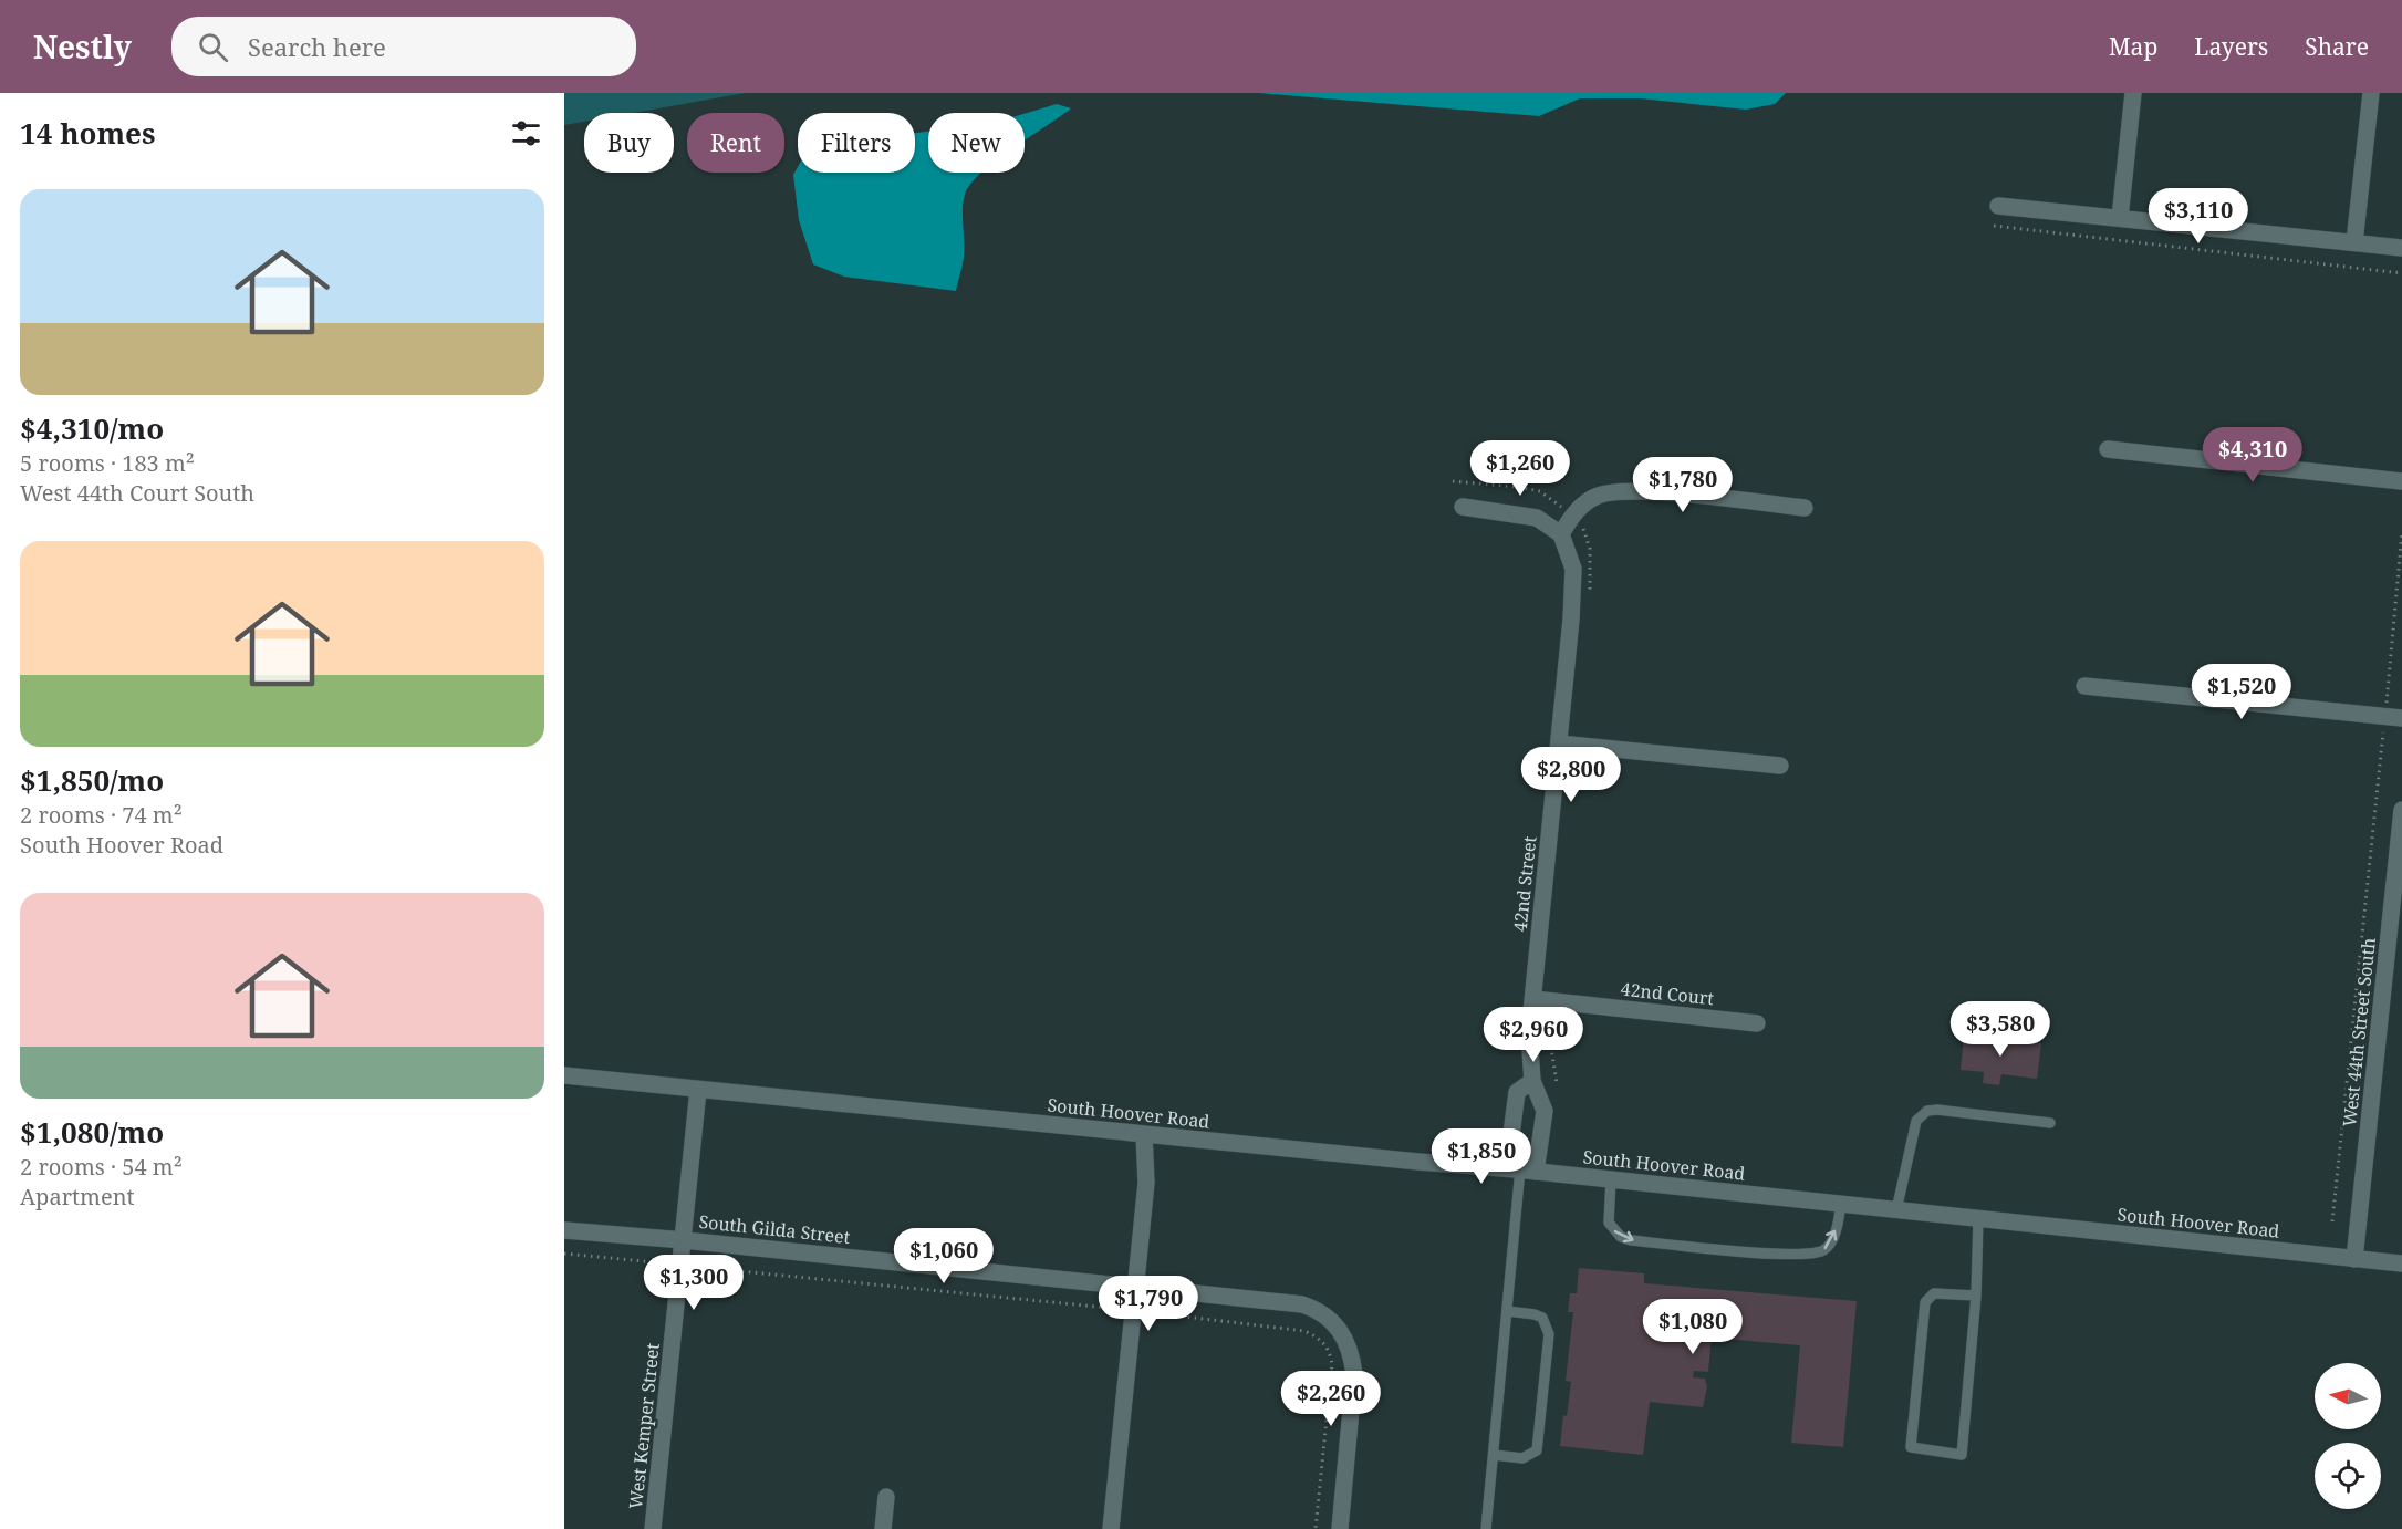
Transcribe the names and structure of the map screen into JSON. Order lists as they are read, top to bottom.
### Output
{
  "streets": {
    "street": [
      "42nd Street",
      "42nd Court",
      "West 44th Street South",
      "South Hoover Road",
      "South Gilda Street",
      "West Kemper Street"
    ]
  },
  "crossings": [
    ["42nd Street", "42nd Court"],
    ["42nd Street", "South Hoover Road"],
    ["West 44th Street South", "South Hoover Road"],
    ["South Hoover Road", "West Kemper Street"],
    ["South Gilda Street", "West Kemper Street"]
  ],
  "north": "left",
  "page": {
    "header": "Nestly",
    "search": "Search here",
    "nav": ["Map", "Layers", "Share"],
    "heading": "14 homes",
    "chip": [
      "Buy",
      "Rent",
      "Filters",
      "New"
    ],
    "list": [
      {
        "name": "$4,310/mo",
        "note": "5 rooms · 183 m² · West 44th Court South"
      },
      {
        "name": "$1,850/mo",
        "note": "2 rooms · 74 m² · South Hoover Road"
      },
      {
        "name": "$1,080/mo",
        "note": "2 rooms · 54 m² · Apartment"
      }
    ],
    "price": [
      "$3,110",
      "$4,310",
      "$1,260",
      "$1,780",
      "$1,520",
      "$2,800",
      "$3,580",
      "$2,960",
      "$1,850",
      "$1,060",
      "$1,300",
      "$1,790",
      "$1,080",
      "$2,260"
    ]
  }
}
